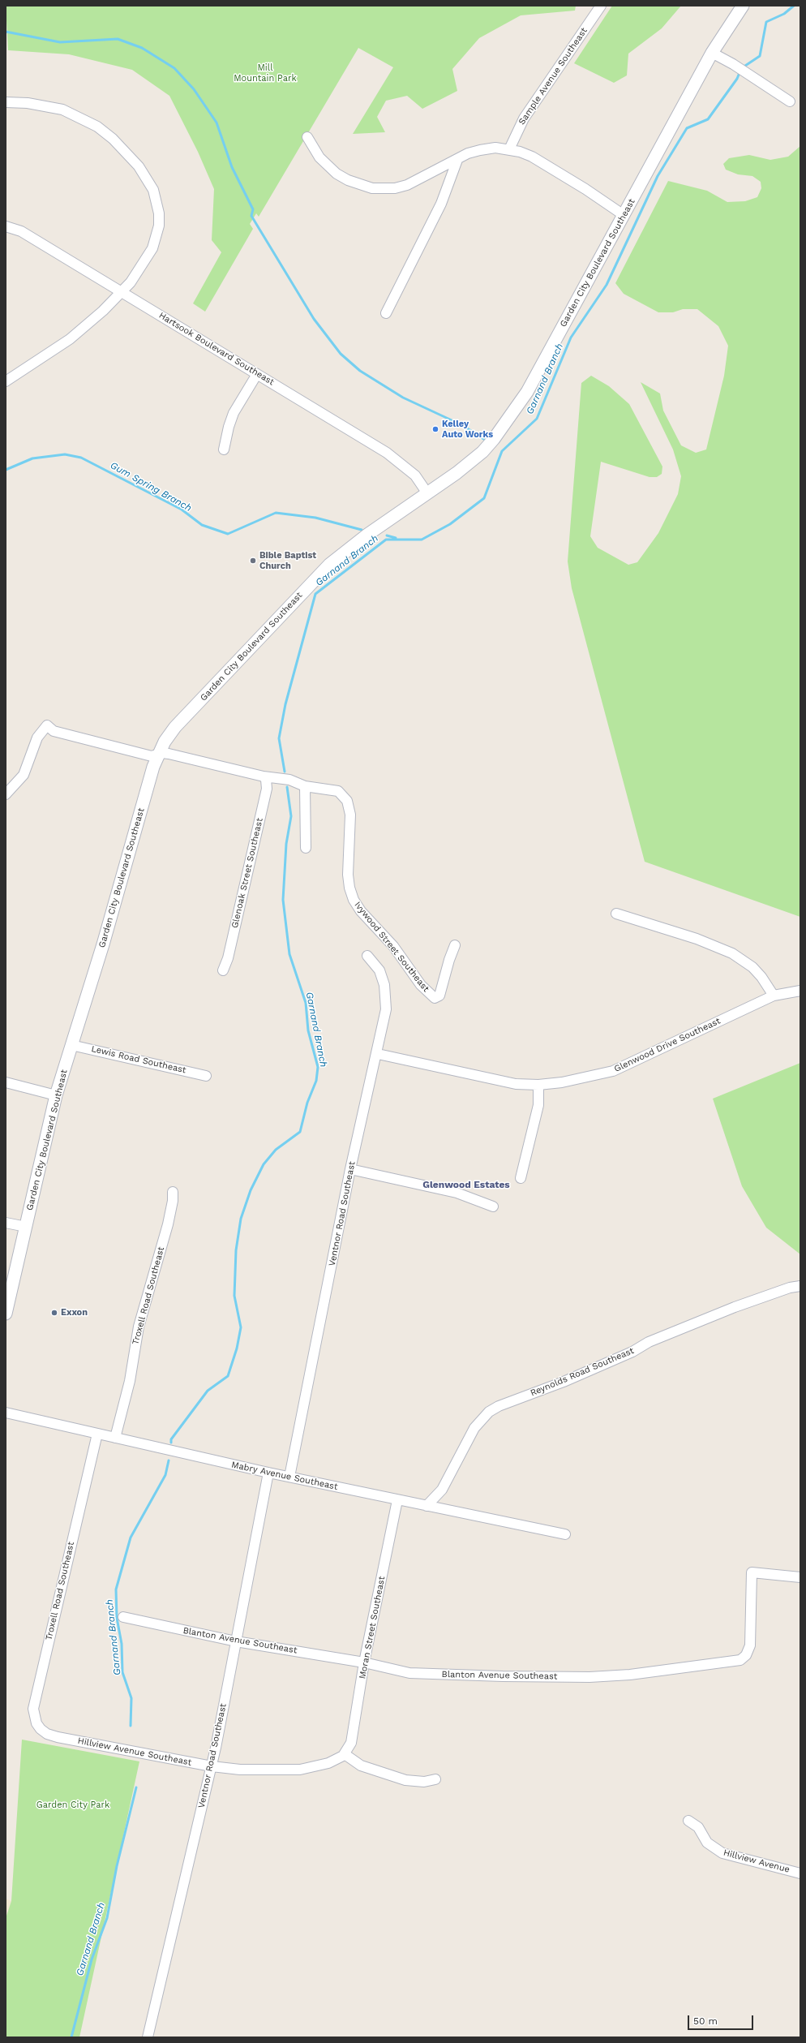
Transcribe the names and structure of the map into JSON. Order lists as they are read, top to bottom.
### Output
{
  "streets": {
    "street": [
      "Sample Avenue Southeast",
      "Garden City Boulevard Southeast",
      "Hartsook Boulevard Southeast",
      "Glenoak Street Southeast",
      "Ivywood Street Southeast",
      "Glenwood Drive Southeast",
      "Lewis Road Southeast",
      "Ventnor Road Southeast",
      "Troxell Road Southeast",
      "Reynolds Road Southeast",
      "Mabry Avenue Southeast",
      "Moran Street Southeast",
      "Blanton Avenue Southeast",
      "Hillview Avenue Southeast",
      "Hillview Avenue"
    ]
  },
  "crossings": [
    ["Garden City Boulevard Southeast", "Hartsook Boulevard Southeast"],
    ["Garden City Boulevard Southeast", "Ivywood Street Southeast"],
    ["Garden City Boulevard Southeast", "Lewis Road Southeast"],
    ["Glenoak Street Southeast", "Ivywood Street Southeast"],
    ["Glenwood Drive Southeast", "Ventnor Road Southeast"],
    ["Ventnor Road Southeast", "Mabry Avenue Southeast"],
    ["Ventnor Road Southeast", "Blanton Avenue Southeast"],
    ["Ventnor Road Southeast", "Hillview Avenue Southeast"],
    ["Troxell Road Southeast", "Mabry Avenue Southeast"],
    ["Troxell Road Southeast", "Hillview Avenue Southeast"],
    ["Reynolds Road Southeast", "Mabry Avenue Southeast"],
    ["Mabry Avenue Southeast", "Moran Street Southeast"],
    ["Moran Street Southeast", "Blanton Avenue Southeast"],
    ["Moran Street Southeast", "Hillview Avenue Southeast"]
  ],
  "districts": ["Glenwood Estates"],
  "water": ["Garnand Branch", "Gum Spring Branch"],
  "parks": ["Mill Mountain Park", "Garden City Park"],
  "places": ["Kelley Auto Works", "Bible Baptist Church", "Exxon"],
  "scale_bar": "50 m"
}
